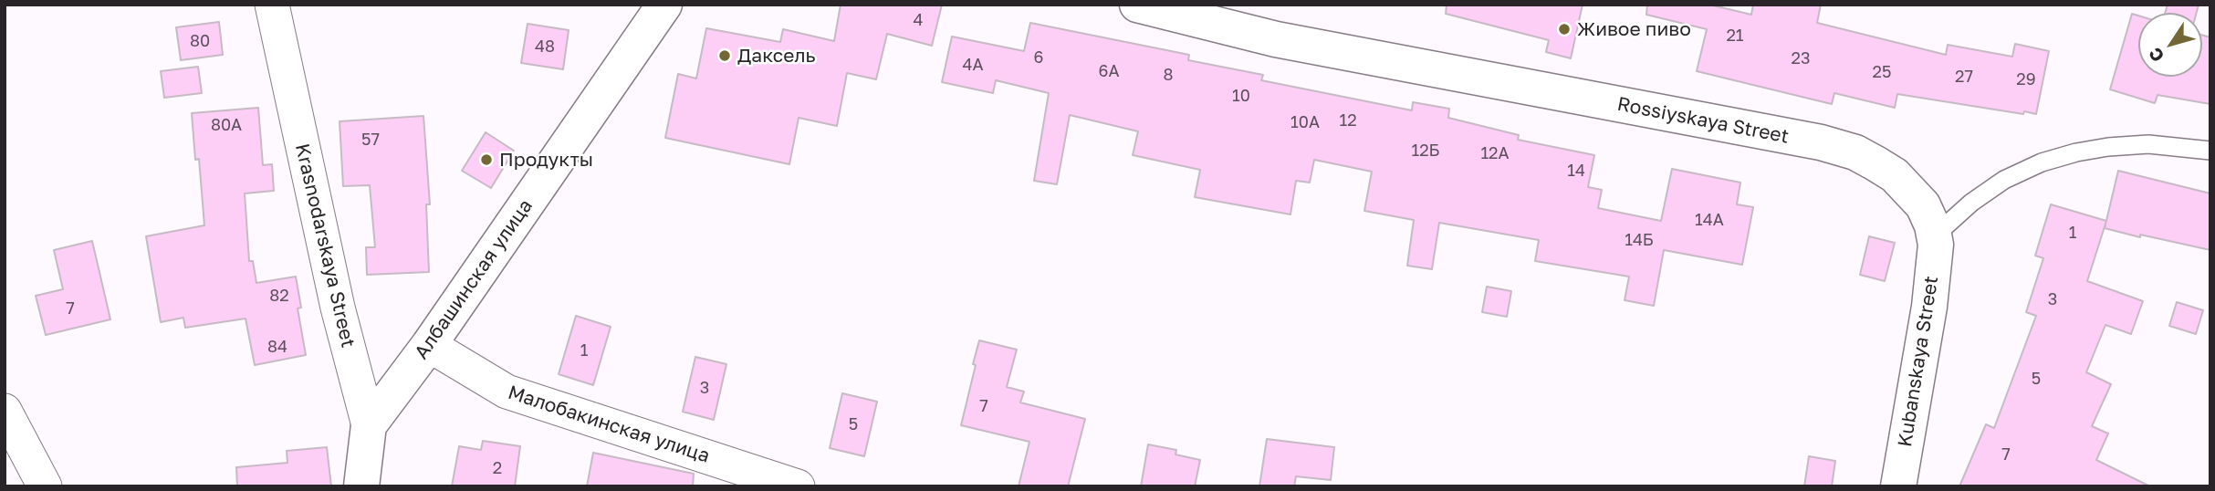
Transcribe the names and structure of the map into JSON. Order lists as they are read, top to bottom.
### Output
{
  "streets": {
    "street": [
      "Rossiyskaya Street",
      "Krasnodarskaya Street",
      "Албашинская улица",
      "Kubanskaya Street",
      "Малобакинская улица"
    ]
  },
  "crossings": [
    ["Rossiyskaya Street", "Kubanskaya Street"],
    ["Krasnodarskaya Street", "Албашинская улица"],
    ["Албашинская улица", "Малобакинская улица"]
  ],
  "places": ["Живое пиво", "Даксель", "Продукты"],
  "house_numbers": [
    "4",
    "21",
    "80",
    "48",
    "6",
    "23",
    "4А",
    "6А",
    "25",
    "8",
    "27",
    "29",
    "10",
    "12",
    "10А",
    "80А",
    "57",
    "12Б",
    "12А",
    "14",
    "14А",
    "1",
    "14Б",
    "82",
    "3",
    "7",
    "84",
    "1",
    "5",
    "3",
    "7",
    "5",
    "7",
    "2"
  ],
  "north": "bottom left"
}
